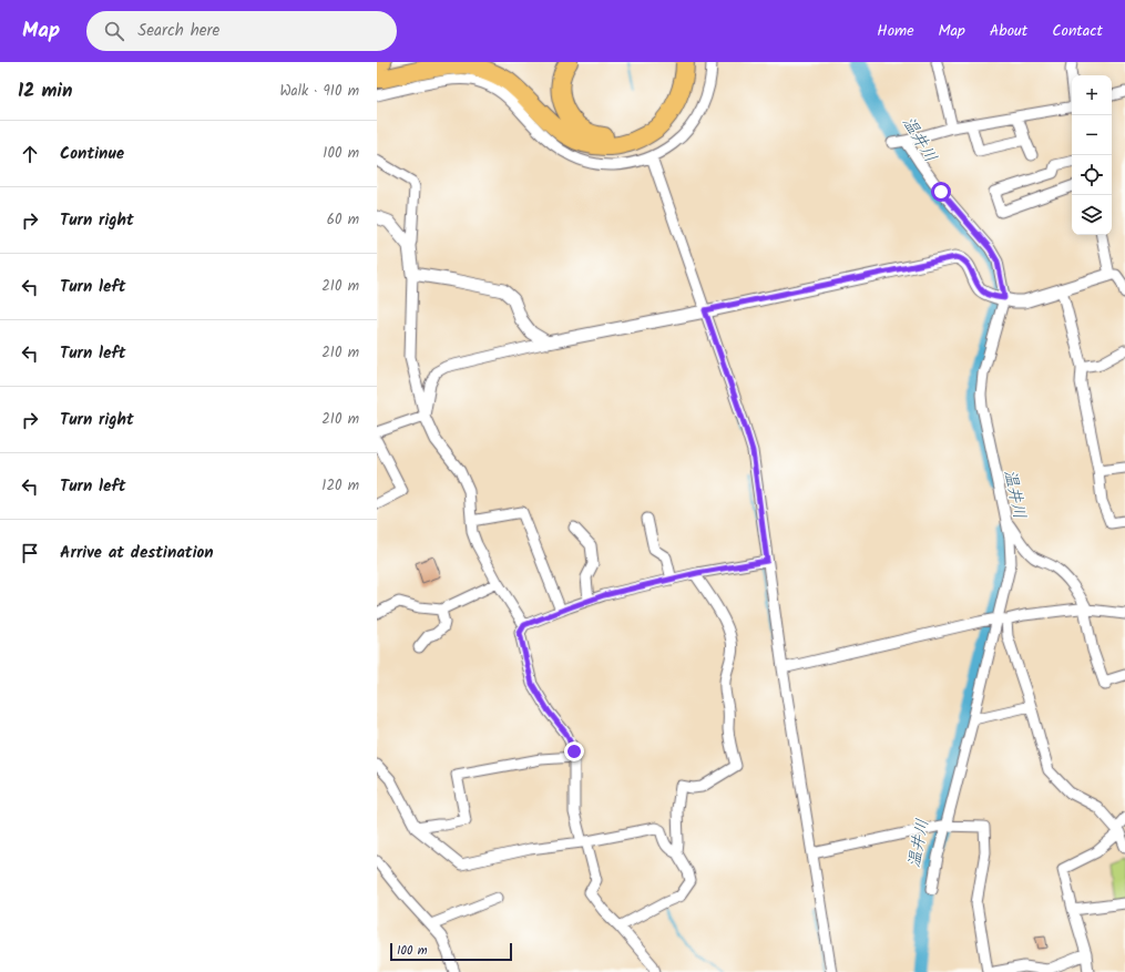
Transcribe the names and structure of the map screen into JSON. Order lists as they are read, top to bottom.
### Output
{
  "water": ["温井川"],
  "scale_bar": "100 m",
  "page": {
    "header": "Map",
    "search": "Search here",
    "nav": [
      "Home",
      "Map",
      "About",
      "Contact"
    ],
    "heading": ["12 min", "Walk · 910 m"],
    "map_buttons": ["+", "−"],
    "list": [
      ["Continue", "100 m"],
      ["Turn right", "60 m"],
      ["Turn left", "210 m"],
      ["Turn left", "210 m"],
      ["Turn right", "210 m"],
      ["Turn left", "120 m"],
      "Arrive at destination"
    ],
    "scale": "100 m"
  }
}
